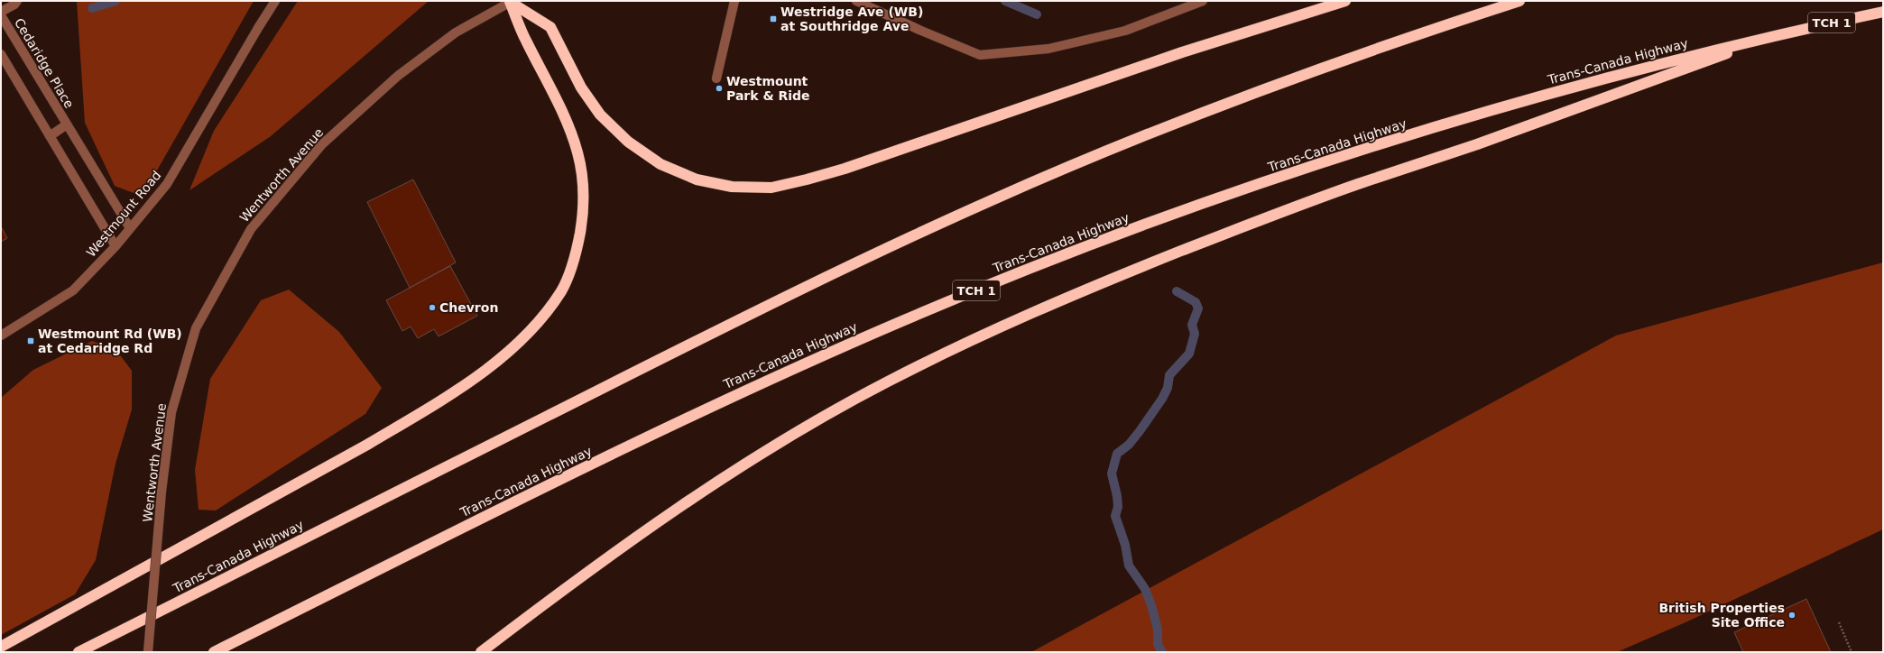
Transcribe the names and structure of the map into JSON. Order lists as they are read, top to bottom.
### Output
{
  "streets": {
    "highway": ["TCH 1", "Trans-Canada Highway"],
    "street": ["Cedaridge Place", "Wentworth Avenue", "Westmount Road"]
  },
  "crossings": [
    ["Cedaridge Place", "Westmount Road"]
  ],
  "places": {
    "transit": ["Westridge Ave (WB) at Southridge Ave", "Westmount Rd (WB) at Cedaridge Rd"],
    "other": ["Westmount Park & Ride", "Chevron", "British Properties Site Office"]
  }
}
